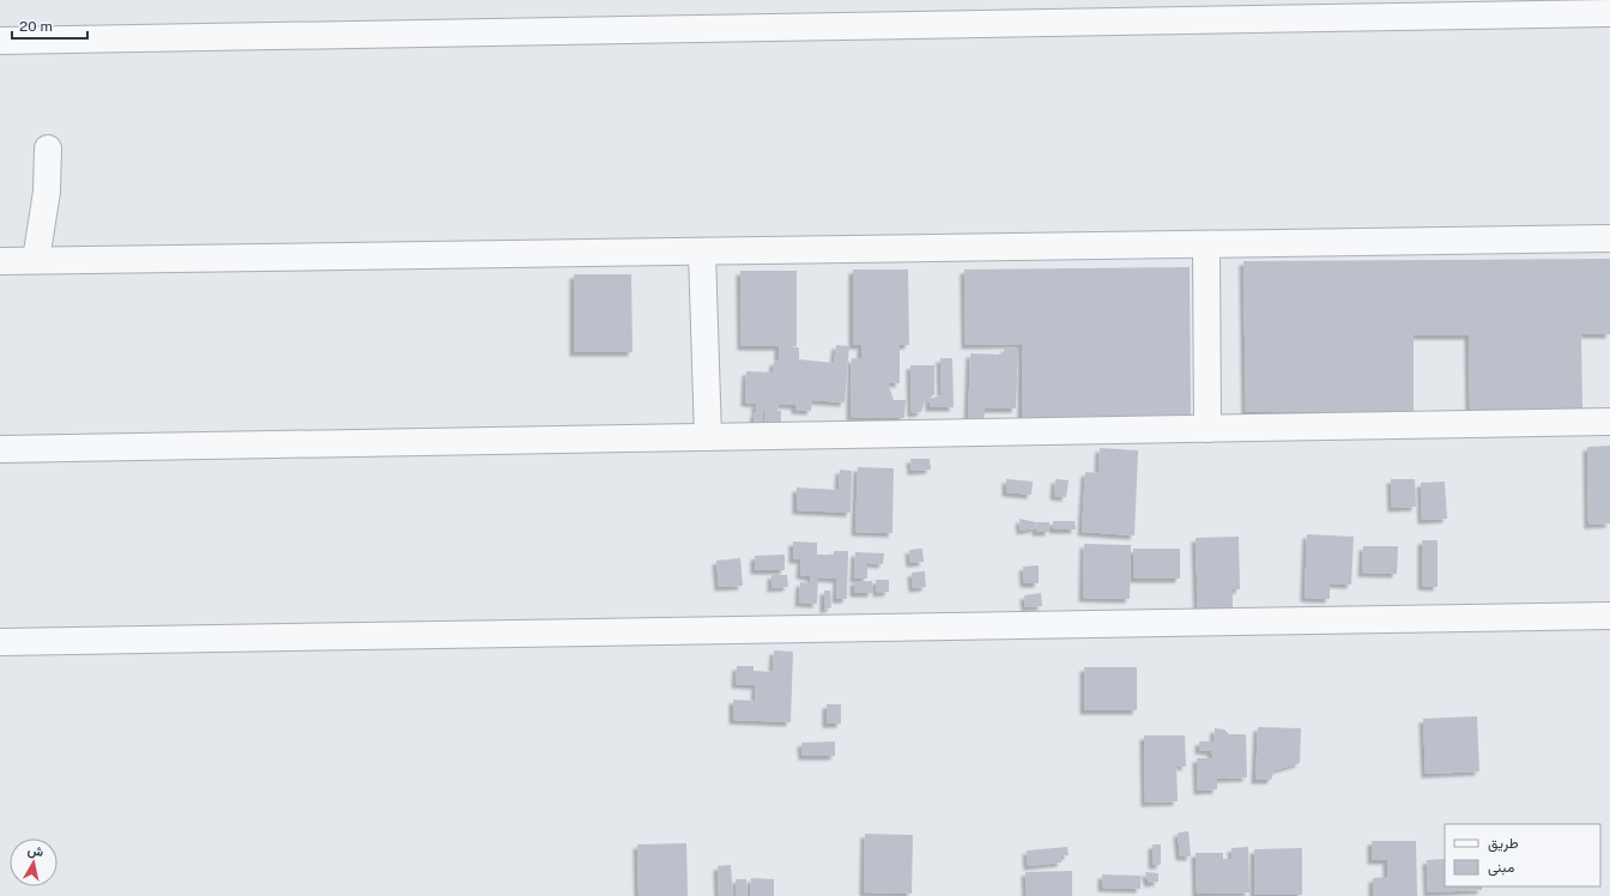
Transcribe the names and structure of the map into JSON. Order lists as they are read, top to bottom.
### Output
{
  "legend": ["طريق", "مبنى"],
  "scale_bar": "20 m",
  "north": "top"
}
